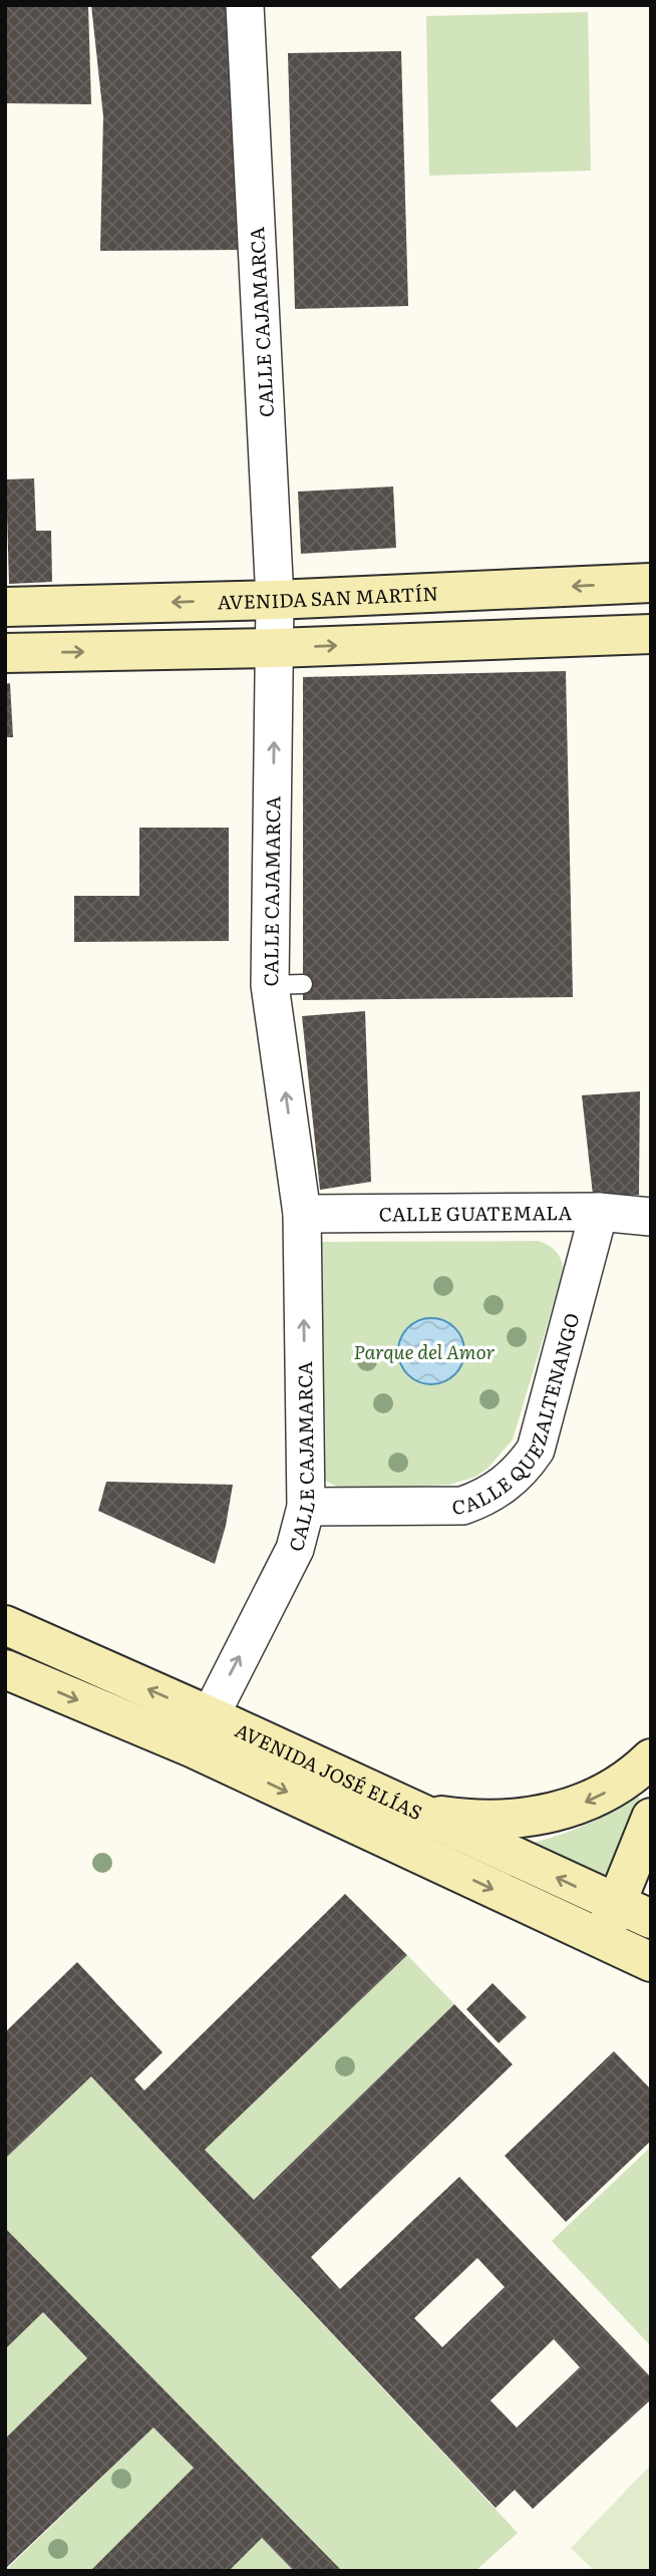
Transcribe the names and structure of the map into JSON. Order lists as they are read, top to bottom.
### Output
{
  "streets": {
    "street": [
      "CALLE CAJAMARCA",
      "AVENIDA SAN MARTÍN",
      "CALLE GUATEMALA",
      "CALLE QUEZALTENANGO",
      "AVENIDA JOSÉ ELÍAS"
    ]
  },
  "crossings": [
    ["CALLE CAJAMARCA", "AVENIDA SAN MARTÍN"],
    ["CALLE CAJAMARCA", "CALLE GUATEMALA"],
    ["CALLE CAJAMARCA", "CALLE QUEZALTENANGO"],
    ["CALLE CAJAMARCA", "AVENIDA JOSÉ ELÍAS"],
    ["CALLE GUATEMALA", "CALLE QUEZALTENANGO"]
  ],
  "one_way": ["CALLE CAJAMARCA"],
  "parks": ["Parque del Amor"]
}
